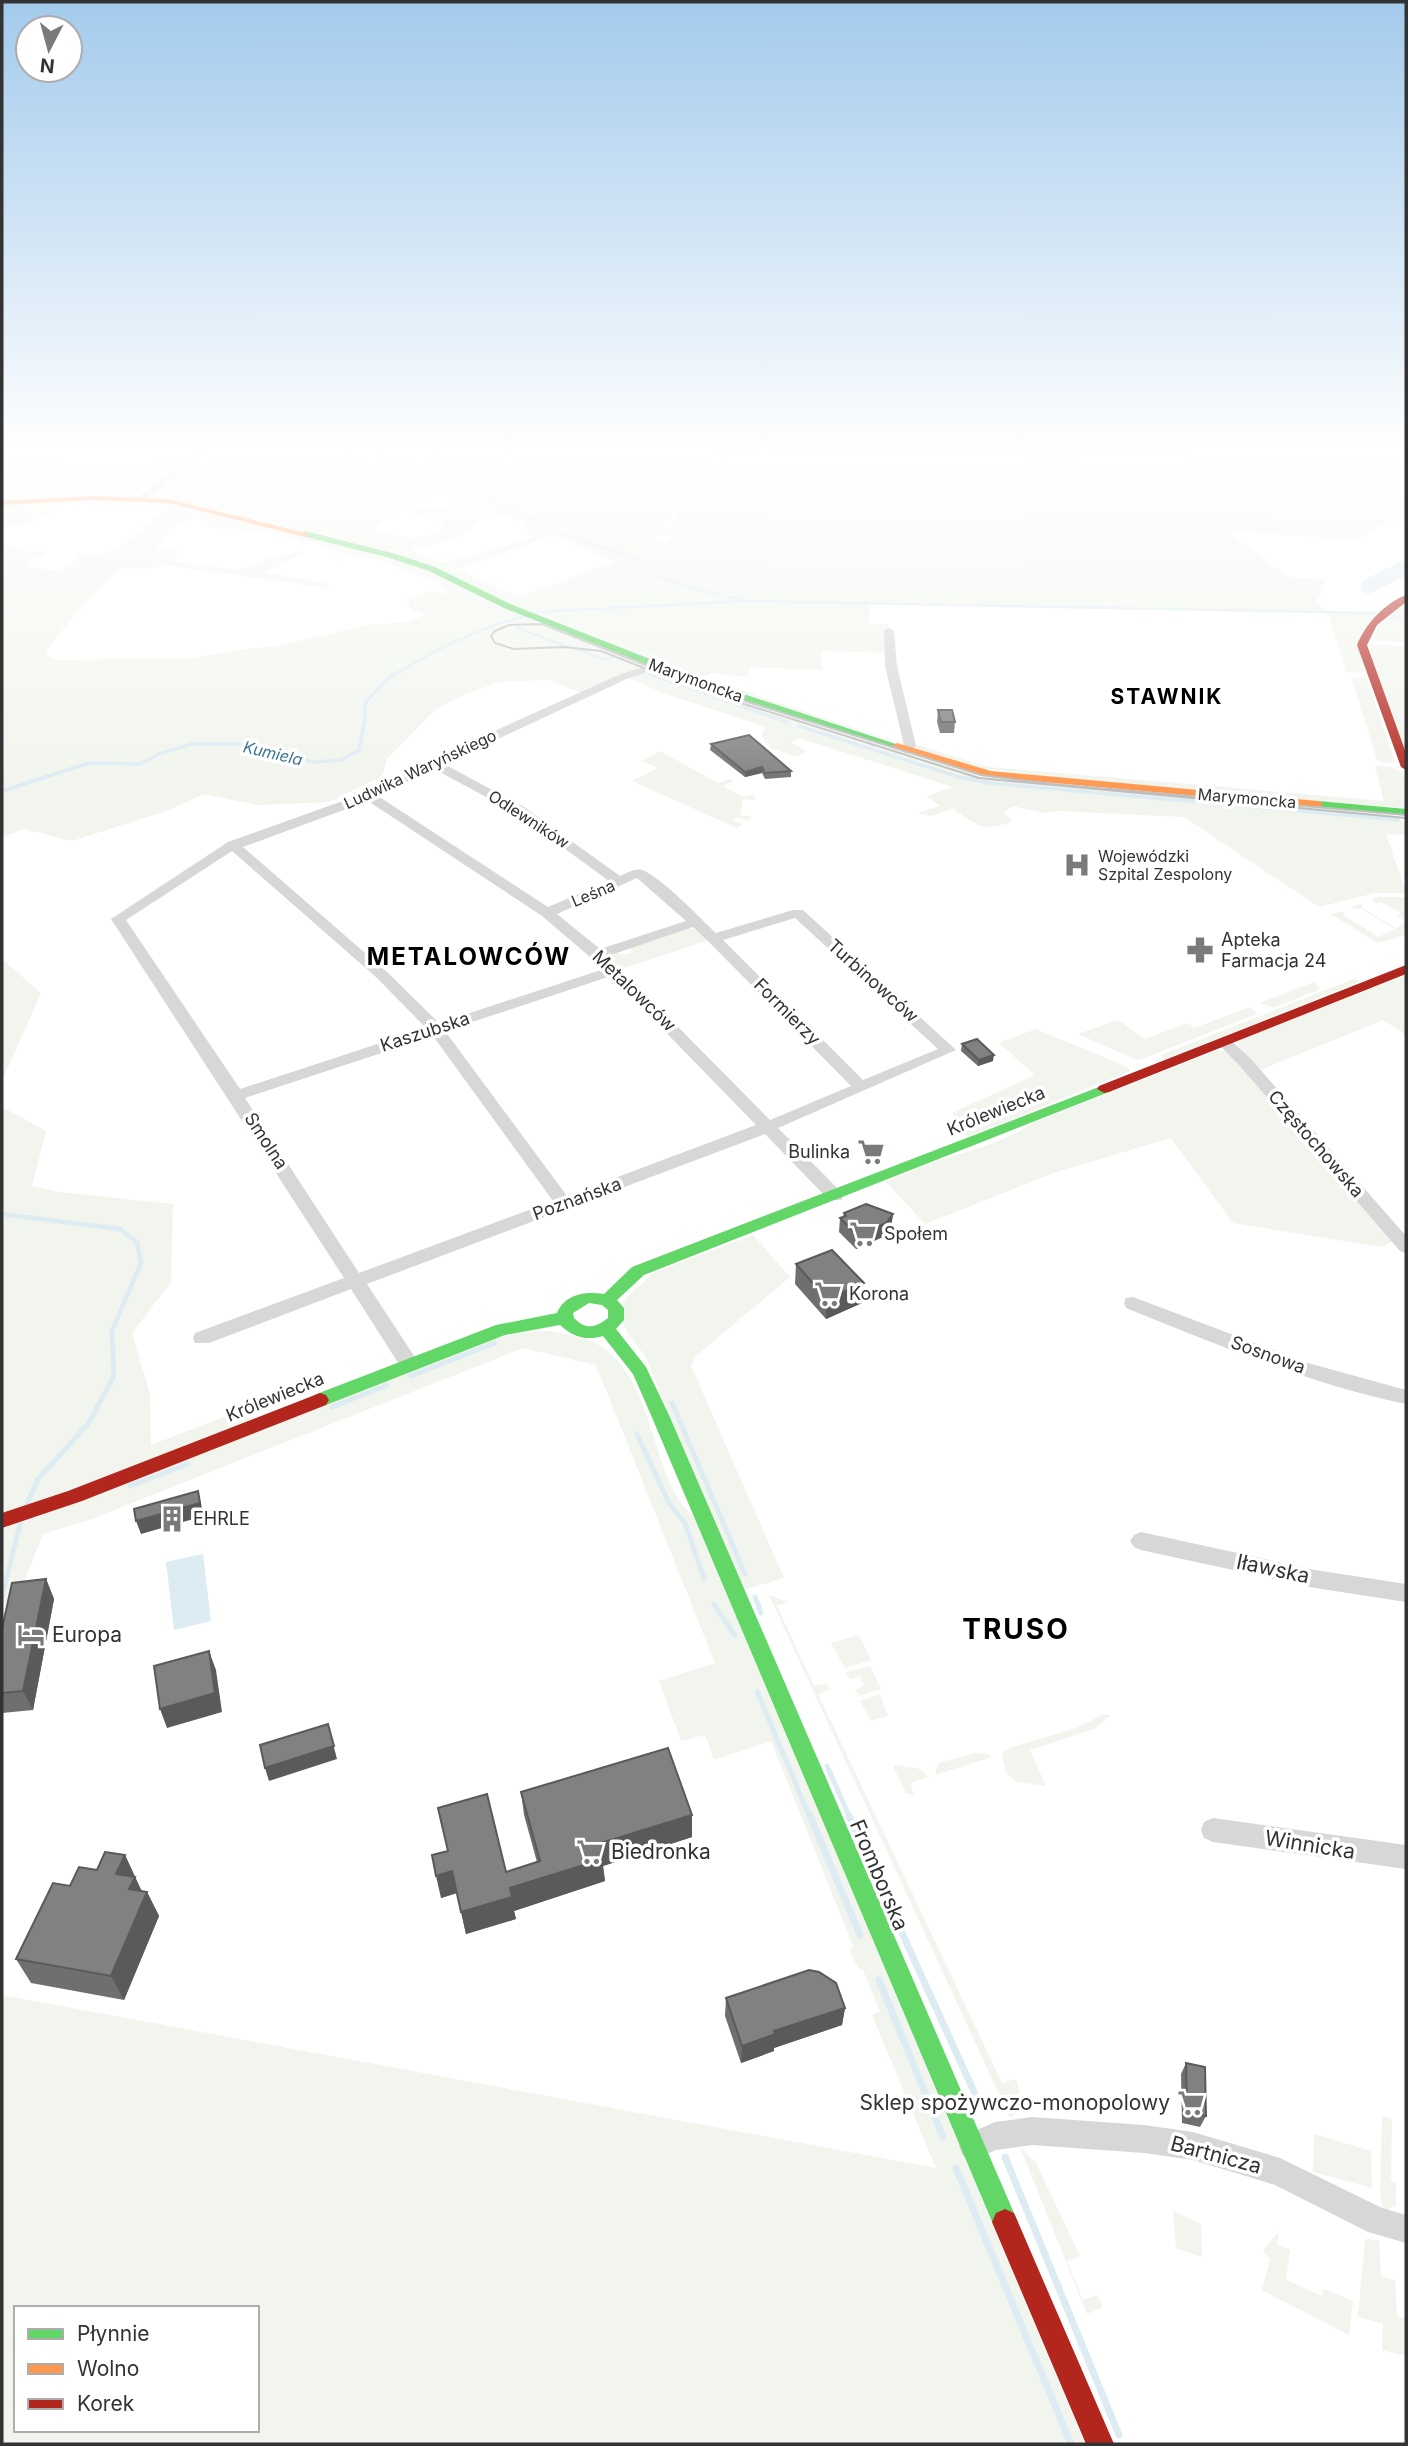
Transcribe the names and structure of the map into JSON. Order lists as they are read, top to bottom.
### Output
{
  "streets": {
    "street": [
      "Marymoncka",
      "Ludwika Waryńskiego",
      "Odlewników",
      "Leśna",
      "Turbinowców",
      "Metalowców",
      "Formierzy",
      "Kaszubska",
      "Królewiecka",
      "Smolna",
      "Częstochowska",
      "Poznańska",
      "Sosnowa",
      "Iławska",
      "Winnicka",
      "Fromborska",
      "Bartnicza"
    ]
  },
  "crossings": [
    ["Marymoncka", "Ludwika Waryńskiego"],
    ["Ludwika Waryńskiego", "Odlewników"],
    ["Ludwika Waryńskiego", "Metalowców"],
    ["Ludwika Waryńskiego", "Smolna"],
    ["Odlewników", "Leśna"],
    ["Leśna", "Metalowców"],
    ["Turbinowców", "Formierzy"],
    ["Turbinowców", "Poznańska"],
    ["Metalowców", "Kaszubska"],
    ["Metalowców", "Królewiecka"],
    ["Metalowców", "Poznańska"],
    ["Formierzy", "Poznańska"],
    ["Kaszubska", "Smolna"],
    ["Królewiecka", "Smolna"],
    ["Królewiecka", "Częstochowska"],
    ["Królewiecka", "Fromborska"],
    ["Smolna", "Poznańska"],
    ["Fromborska", "Bartnicza"]
  ],
  "districts": ["STAWNIK", "METALOWCÓW", "TRUSO"],
  "water": ["Kumiela"],
  "places": {
    "hospital": ["Wojewódzki Szpital Zespolony"],
    "pharmacy": ["Apteka Farmacja 24"],
    "supermarket": [
      "Bulinka",
      "Społem",
      "Korona",
      "Biedronka",
      "Sklep spożywczo-monopolowy"
    ],
    "building": ["EHRLE"],
    "hotel": ["Europa"]
  },
  "legend": ["Płynnie", "Wolno", "Korek"],
  "north": "bottom"
}
